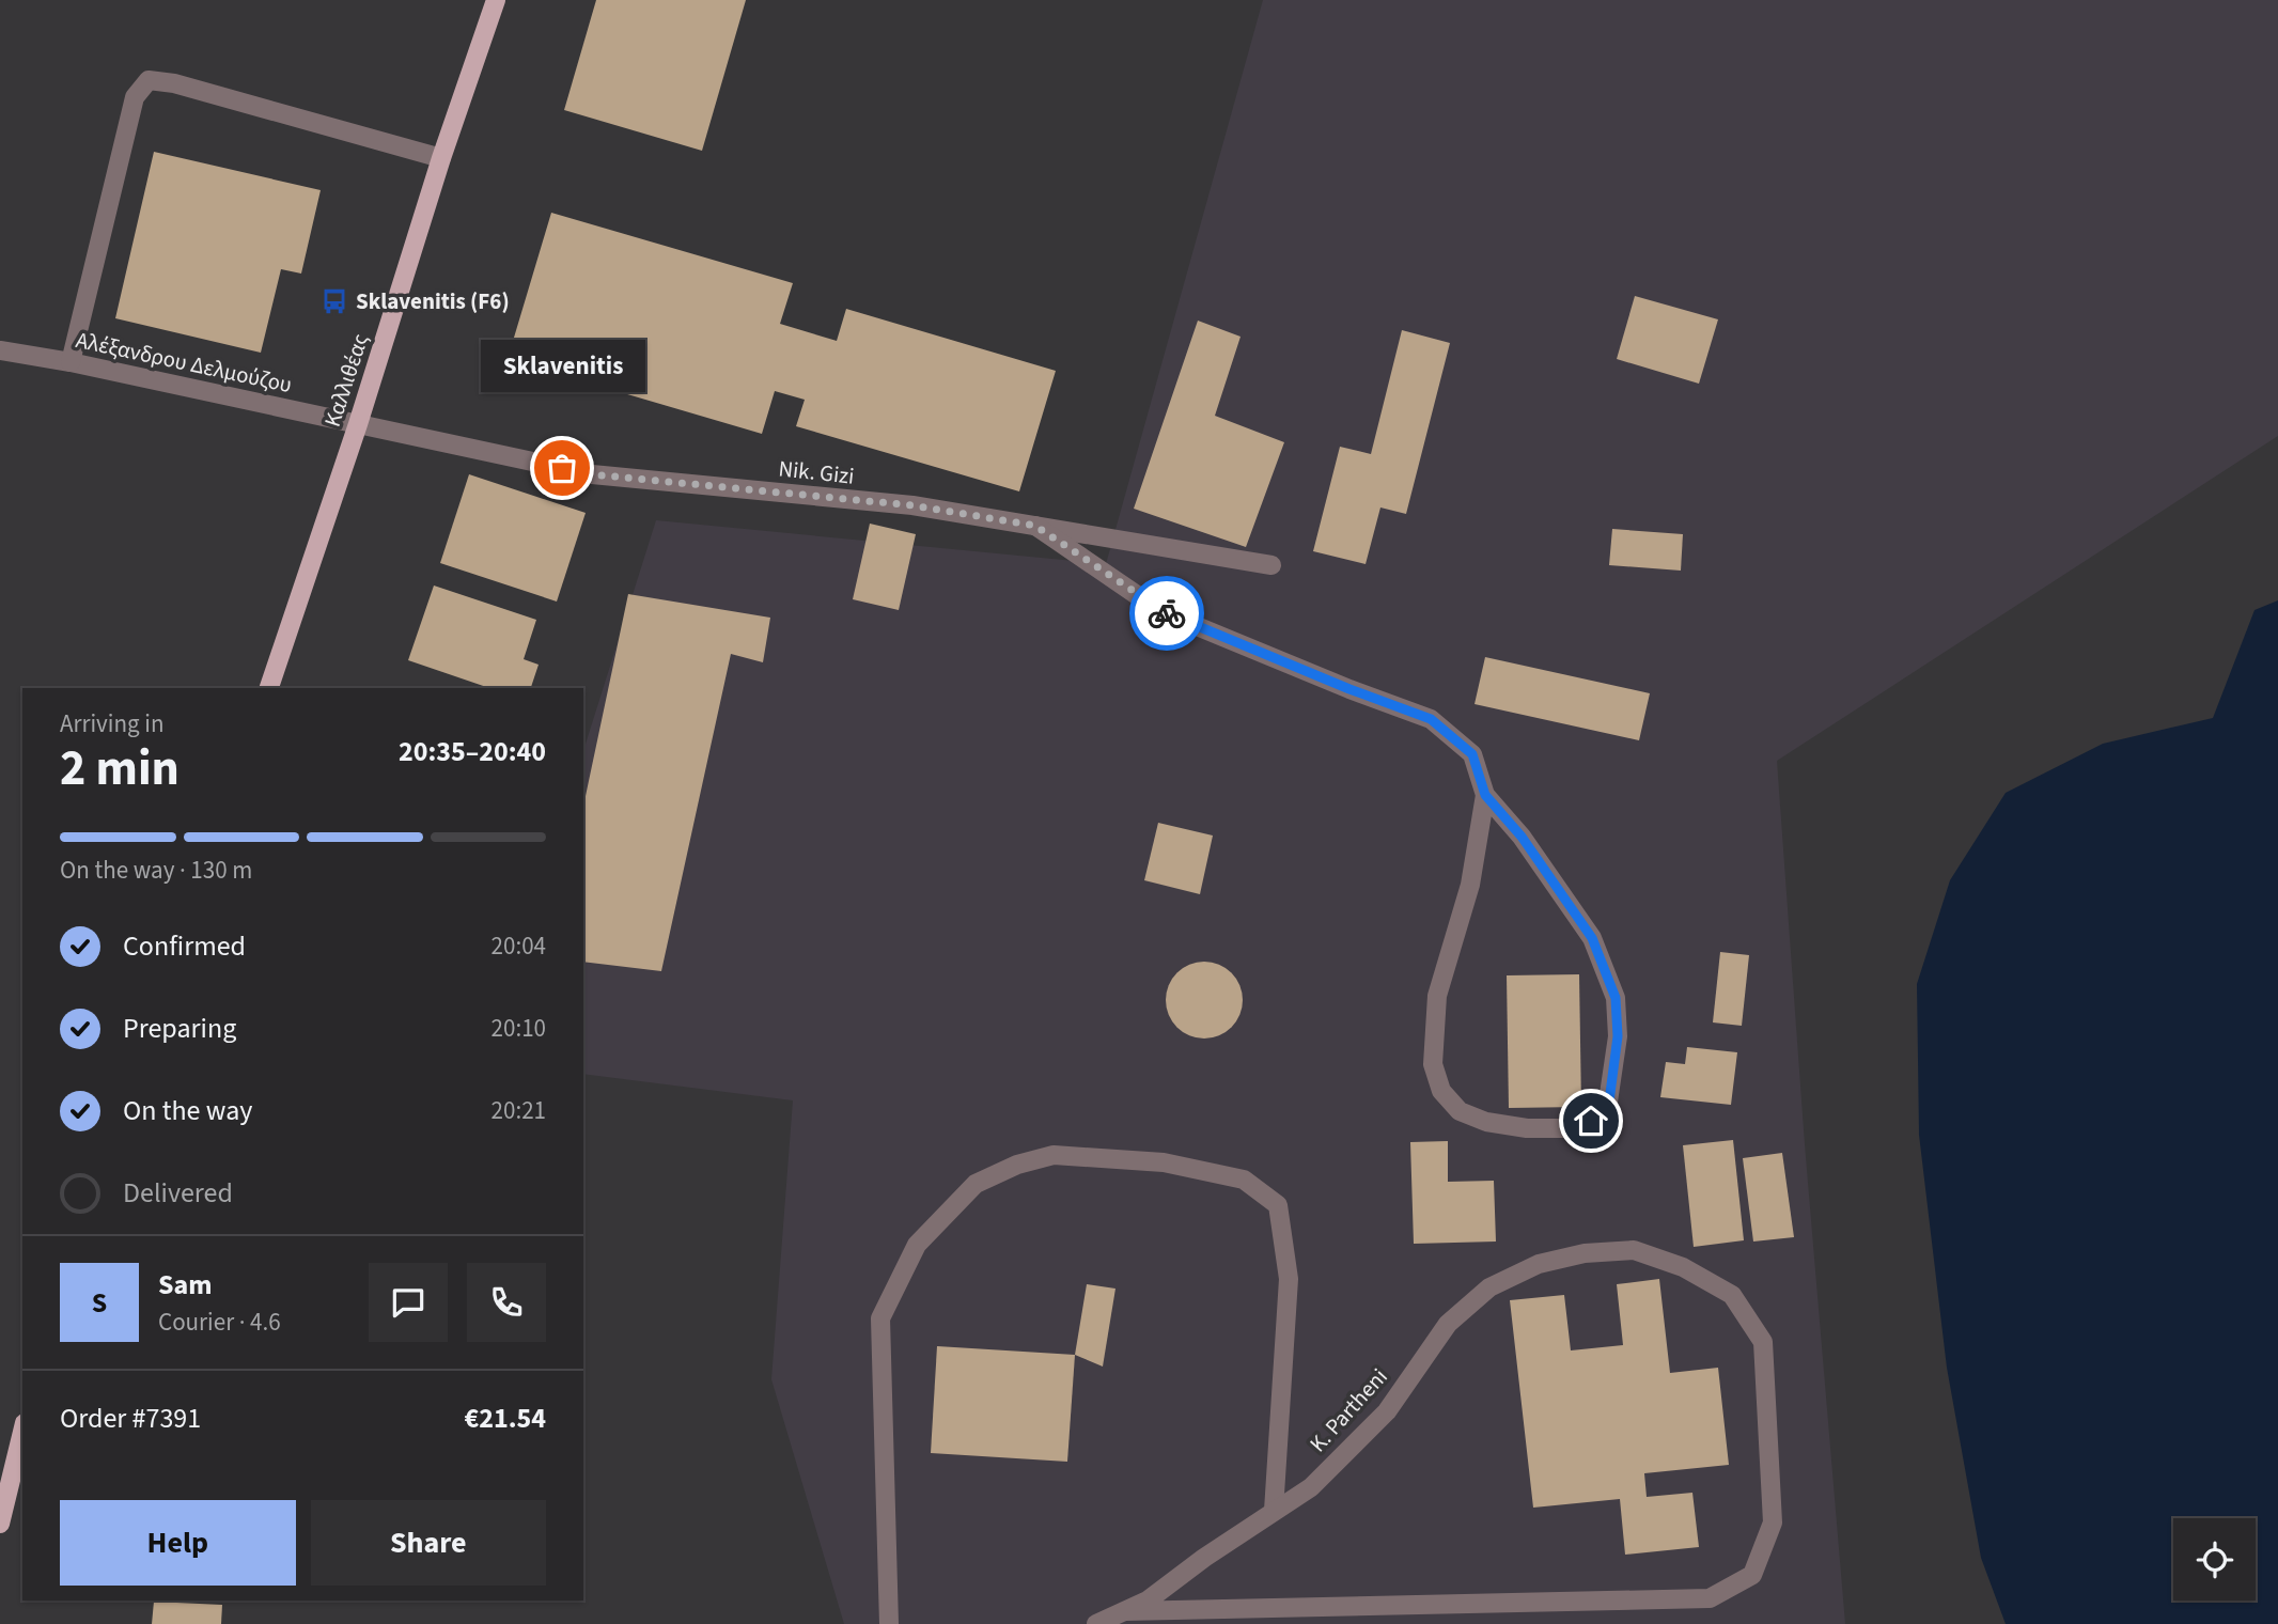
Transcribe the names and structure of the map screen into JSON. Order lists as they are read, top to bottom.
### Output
{
  "streets": {
    "main road": ["Καλλιθέας"],
    "street": ["Αλέξανδρου Δελμούζου", "Nik. Gizi", "K. Partheni"]
  },
  "crossings": [
    ["Αλέξανδρου Δελμούζου", "Καλλιθέας"],
    ["Αλέξανδρου Δελμούζου", "Nik. Gizi"],
    ["Καλλιθέας", "Nik. Gizi"]
  ],
  "places": {
    "bus stop": ["Sklavenitis (F6)"],
    "other": ["Sklavenitis"]
  },
  "page": {
    "bubble": "Sklavenitis",
    "heading": ["2 min", "Arriving in", "20:35–20:40"],
    "panel": [
      "Sam",
      "Courier · 4.6",
      "Order #7391",
      "€21.54"
    ],
    "bar": "On the way · 130 m",
    "list": [
      ["Confirmed", "20:04"],
      ["Preparing", "20:10"],
      ["On the way", "20:21"],
      "Delivered"
    ],
    "round": "S",
    "buttons": ["Help", "Share"]
  }
}
